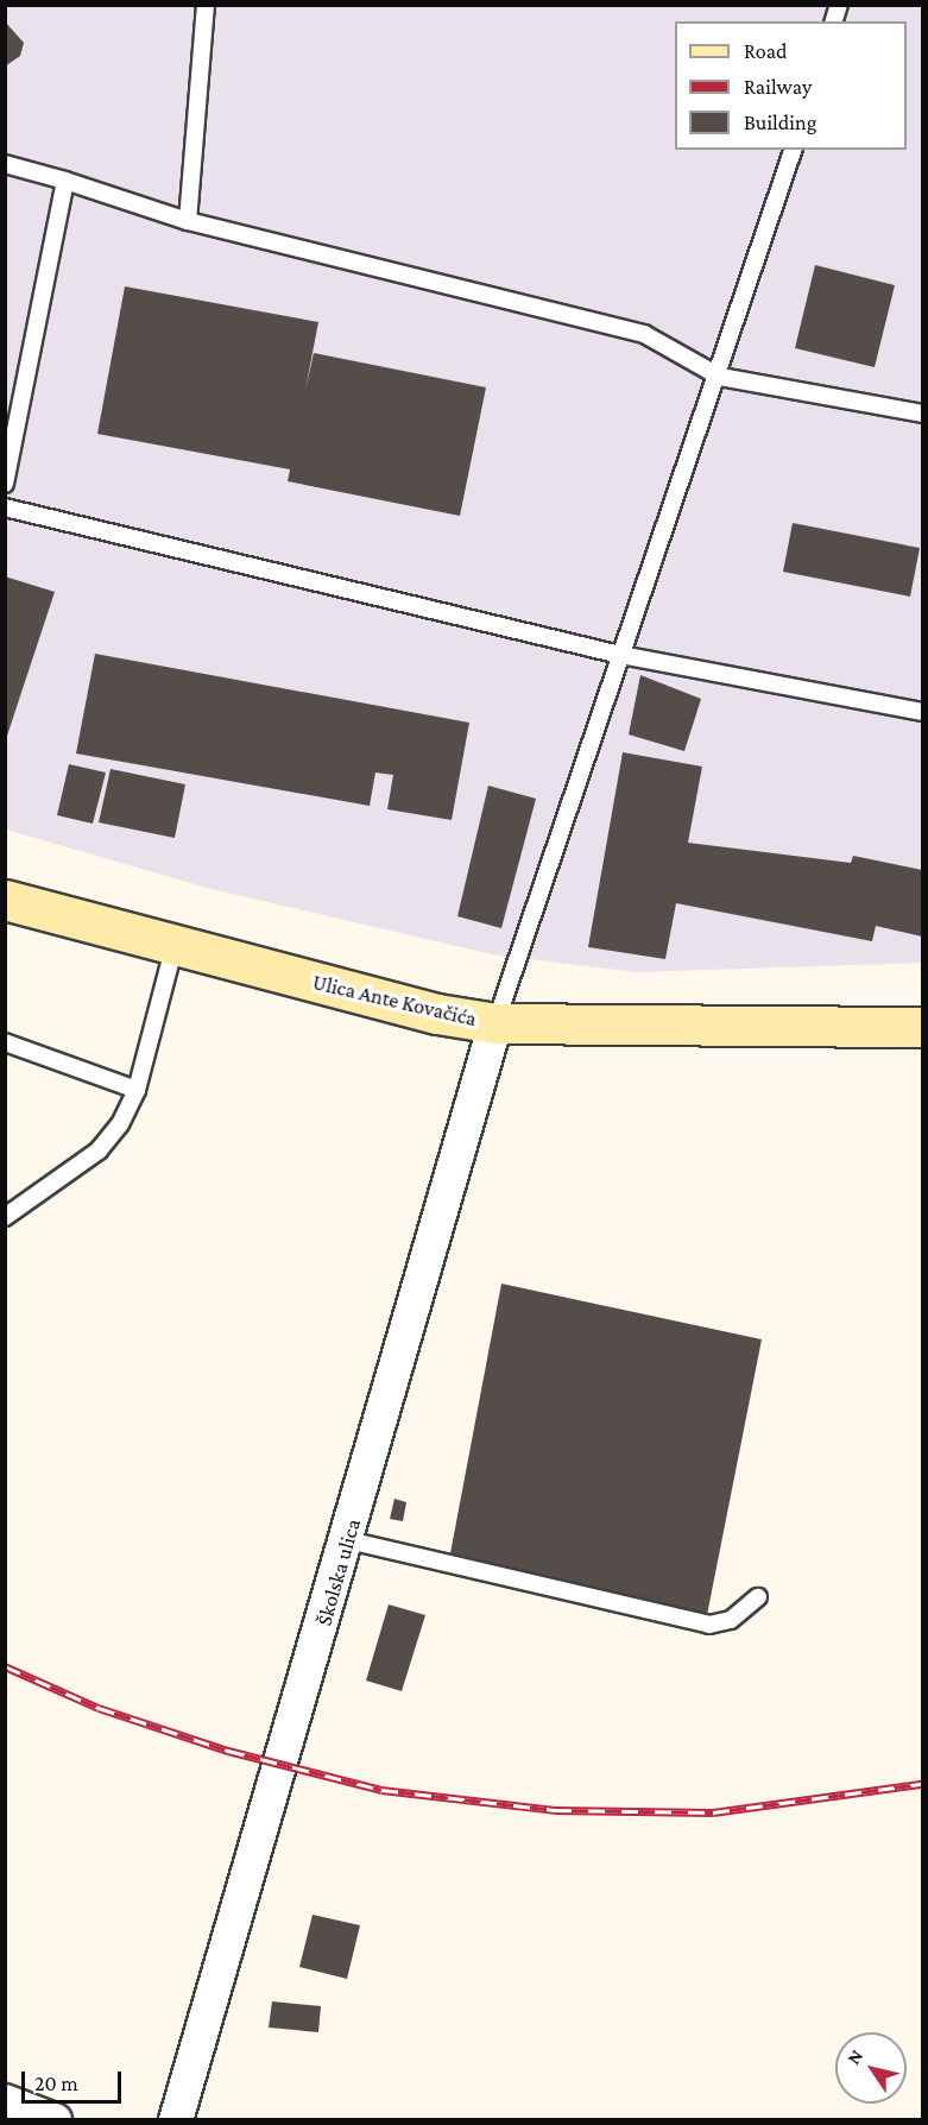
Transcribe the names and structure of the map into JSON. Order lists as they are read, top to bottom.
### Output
{
  "streets": {
    "main road": ["Ulica Ante Kovačića"],
    "street": ["Školska ulica"]
  },
  "crossings": [
    ["Ulica Ante Kovačića", "Školska ulica"]
  ],
  "legend": ["Road", "Railway", "Building"],
  "scale_bar": "20 m",
  "north": "top left"
}
